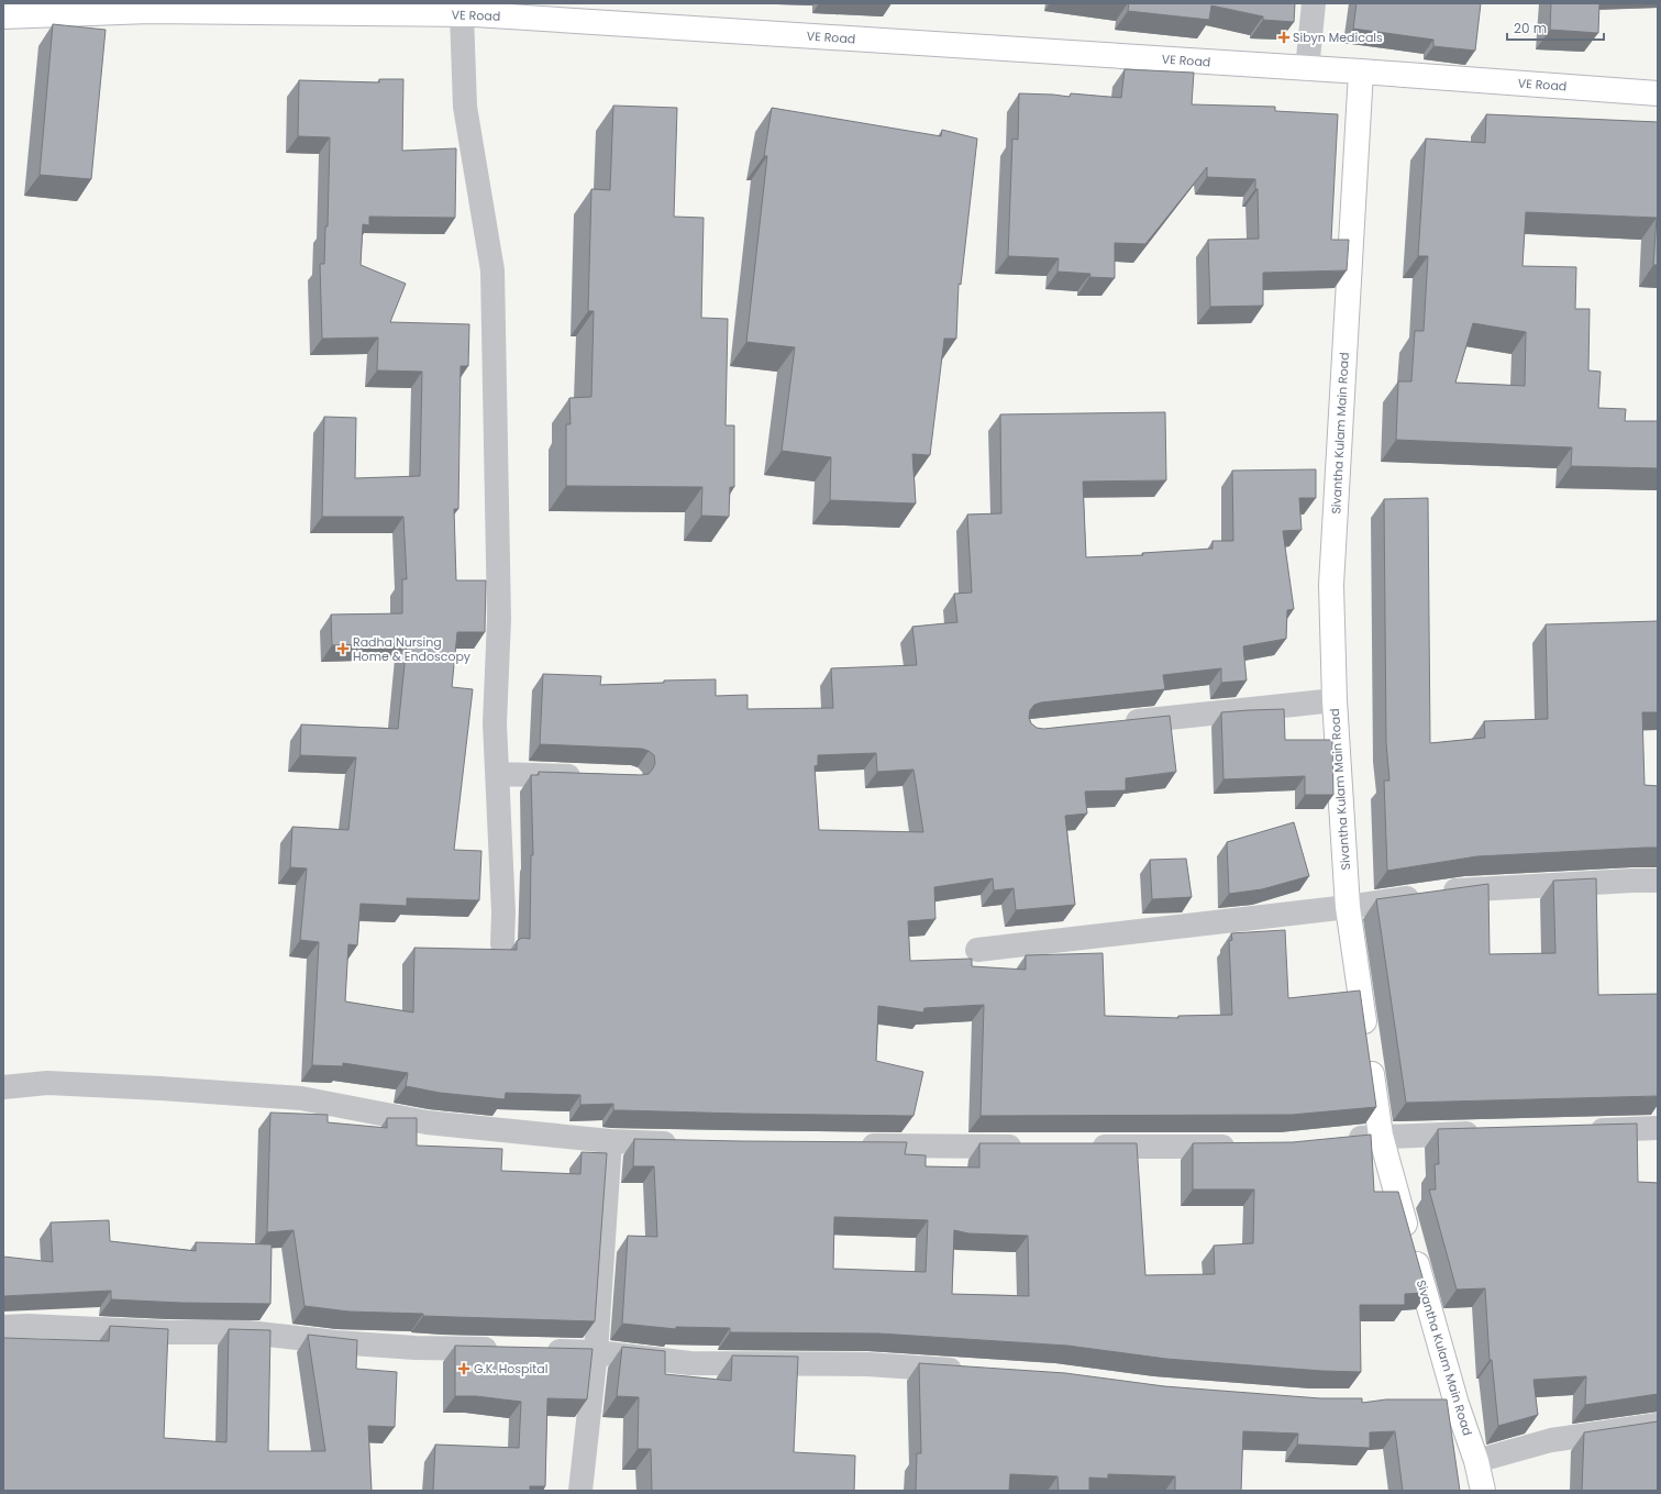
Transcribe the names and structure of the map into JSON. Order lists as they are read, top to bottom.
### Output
{
  "streets": {
    "main road": ["VE Road", "Sivantha Kulam Main Road"]
  },
  "crossings": [
    ["VE Road", "Sivantha Kulam Main Road"]
  ],
  "places": {
    "health": ["Sibyn Medicals", "Radha Nursing Home & Endoscopy", "G.K. Hospital"]
  },
  "scale_bar": "20 m"
}
